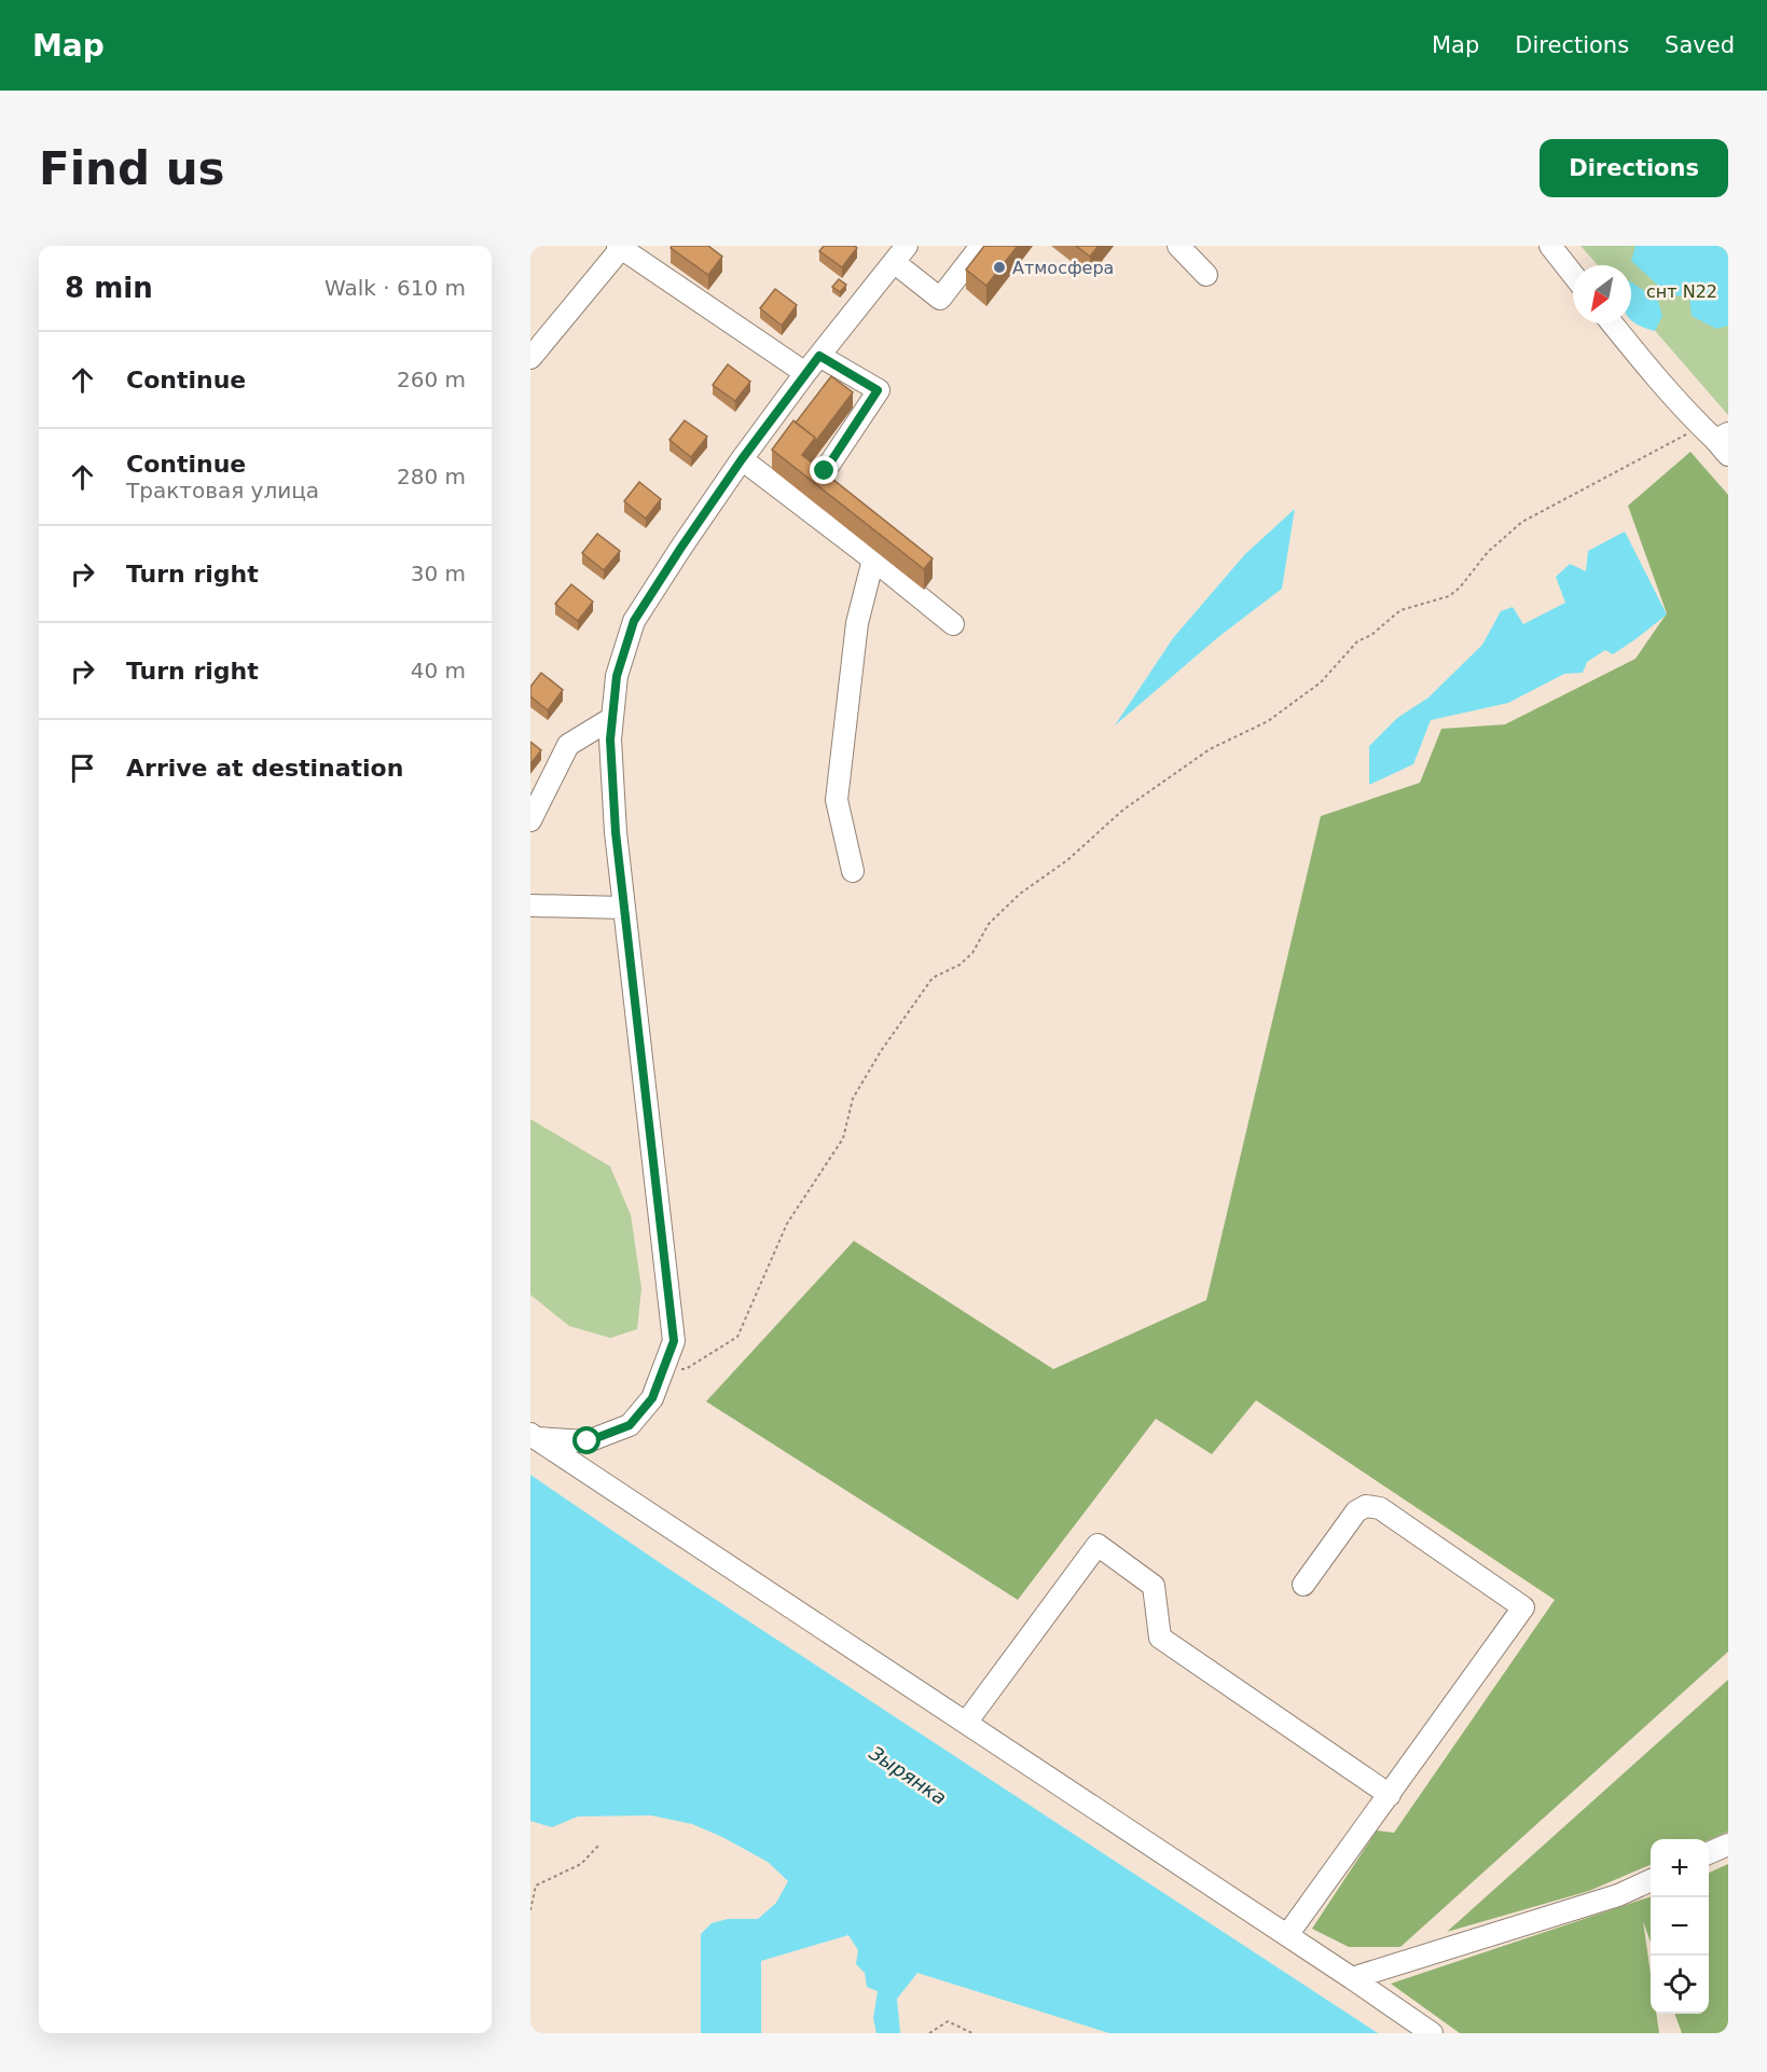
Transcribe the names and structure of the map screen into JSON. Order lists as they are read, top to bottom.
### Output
{
  "water": ["Зырянка"],
  "parks": ["снт N22"],
  "places": ["Атмосфера"],
  "north": "bottom left",
  "page": {
    "header": "Map",
    "nav": ["Map", "Directions", "Saved"],
    "buttons": "Directions",
    "title": "Find us",
    "heading": ["8 min", "Walk · 610 m"],
    "list": [
      ["Continue", "260 m"],
      ["Continue", "Трактовая улица", "280 m"],
      ["Turn right", "30 m"],
      ["Turn right", "40 m"],
      "Arrive at destination"
    ],
    "map_buttons": ["+", "−"]
  }
}
